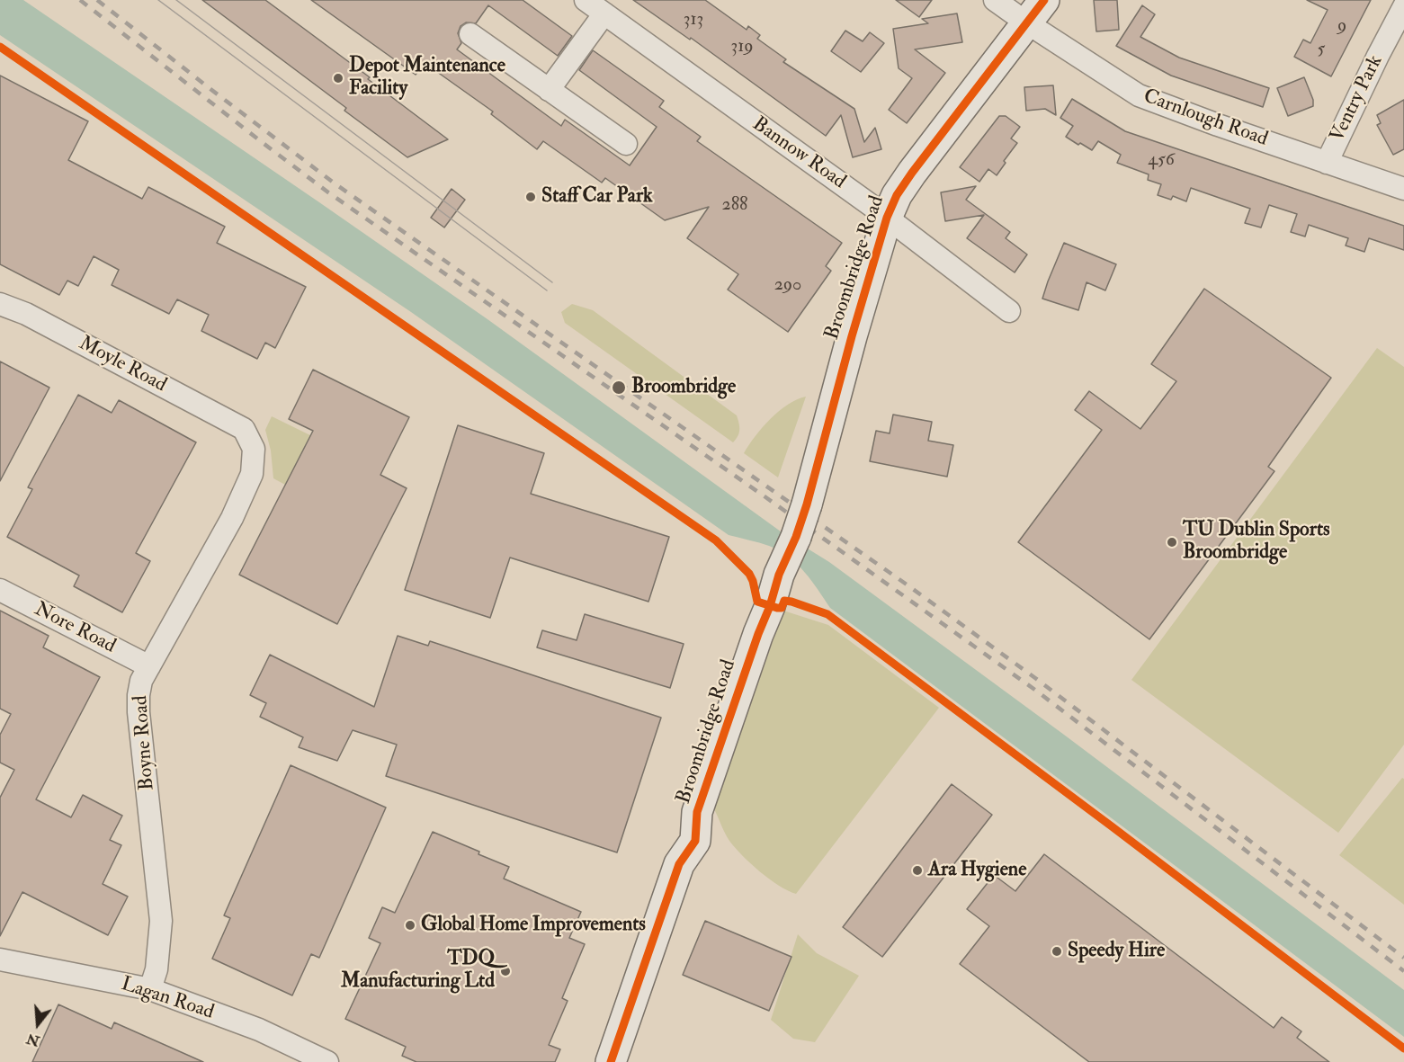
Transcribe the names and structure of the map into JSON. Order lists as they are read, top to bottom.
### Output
{
  "streets": {
    "street": [
      "Ventry Park",
      "Carnlough Road",
      "Bannow Road",
      "Broombridge Road",
      "Moyle Road",
      "Nore Road",
      "Boyne Road",
      "Lagan Road"
    ]
  },
  "crossings": [
    ["Ventry Park", "Carnlough Road"],
    ["Carnlough Road", "Broombridge Road"],
    ["Bannow Road", "Broombridge Road"],
    ["Moyle Road", "Boyne Road"],
    ["Nore Road", "Boyne Road"],
    ["Boyne Road", "Lagan Road"]
  ],
  "places": [
    "Depot Maintenance Facility",
    "Staff Car Park",
    "Broombridge",
    "TU Dublin Sports Broombridge",
    "Ara Hygiene",
    "Global Home Improvements",
    "Speedy Hire",
    "TDQ Manufacturing Ltd"
  ],
  "house_numbers": [
    "313",
    "9",
    "319",
    "5",
    "456",
    "288",
    "290"
  ],
  "north": "bottom"
}
